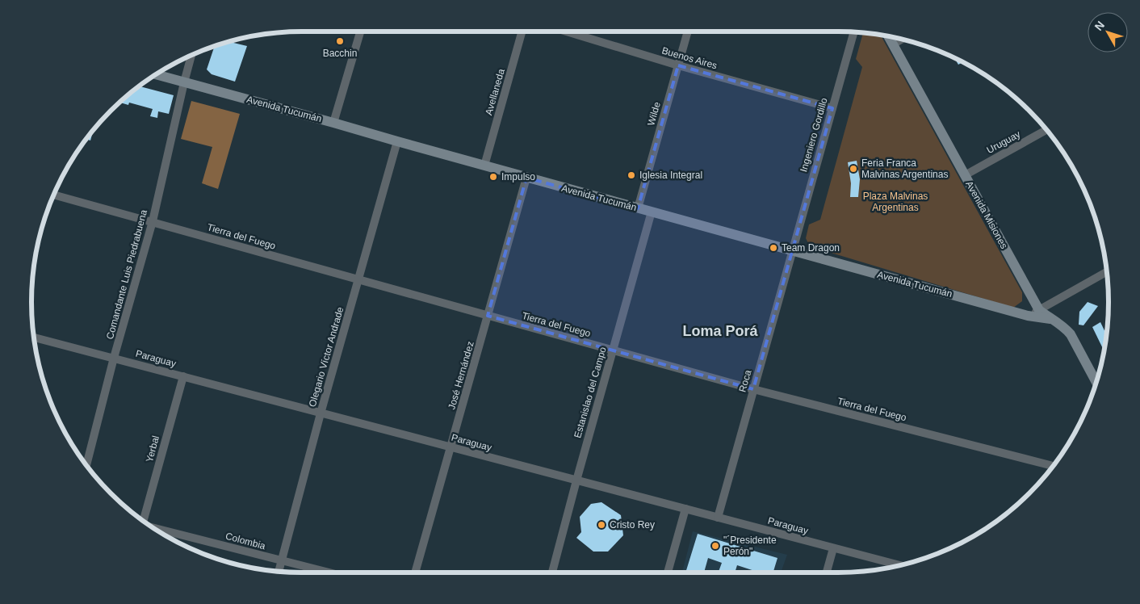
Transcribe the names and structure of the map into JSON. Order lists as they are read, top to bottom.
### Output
{
  "streets": {
    "main road": ["Avenida Tucumán", "Avenida Misiones"],
    "street": [
      "Buenos Aires",
      "Avellaneda",
      "Wilde",
      "Ingeniero Gordillo",
      "Uruguay",
      "Tierra del Fuego",
      "Comandante Luis Piedrabuena",
      "Olegario Víctor Andrade",
      "Paraguay",
      "José Hernández",
      "Roca",
      "Estanislao del Campo",
      "Yerbal",
      "Colombia"
    ]
  },
  "crossings": [
    ["Buenos Aires", "Wilde"],
    ["Buenos Aires", "Ingeniero Gordillo"],
    ["Avellaneda", "Avenida Tucumán"],
    ["Avenida Tucumán", "Wilde"],
    ["Avenida Tucumán", "Ingeniero Gordillo"],
    ["Avenida Tucumán", "Avenida Misiones"],
    ["Avenida Tucumán", "Comandante Luis Piedrabuena"],
    ["Avenida Tucumán", "Olegario Víctor Andrade"],
    ["Avenida Tucumán", "José Hernández"],
    ["Avenida Tucumán", "Roca"],
    ["Avenida Tucumán", "Estanislao del Campo"],
    ["Ingeniero Gordillo", "Roca"],
    ["Uruguay", "Avenida Misiones"],
    ["Tierra del Fuego", "Comandante Luis Piedrabuena"],
    ["Tierra del Fuego", "Olegario Víctor Andrade"],
    ["Tierra del Fuego", "José Hernández"],
    ["Tierra del Fuego", "Roca"],
    ["Tierra del Fuego", "Estanislao del Campo"],
    ["Comandante Luis Piedrabuena", "Paraguay"],
    ["Olegario Víctor Andrade", "Paraguay"],
    ["Olegario Víctor Andrade", "Colombia"],
    ["Paraguay", "José Hernández"],
    ["Paraguay", "Roca"],
    ["Paraguay", "Estanislao del Campo"],
    ["Paraguay", "Yerbal"]
  ],
  "districts": ["Loma Porá"],
  "parks": ["Plaza Malvinas Argentinas"],
  "places": [
    "Bacchin",
    "Feria Franca Malvinas Argentinas",
    "Iglesia Integral",
    "Impulso",
    "Team Dragon",
    "Cristo Rey",
    "\"´Presidente Perón\""
  ],
  "north": "top left"
}
